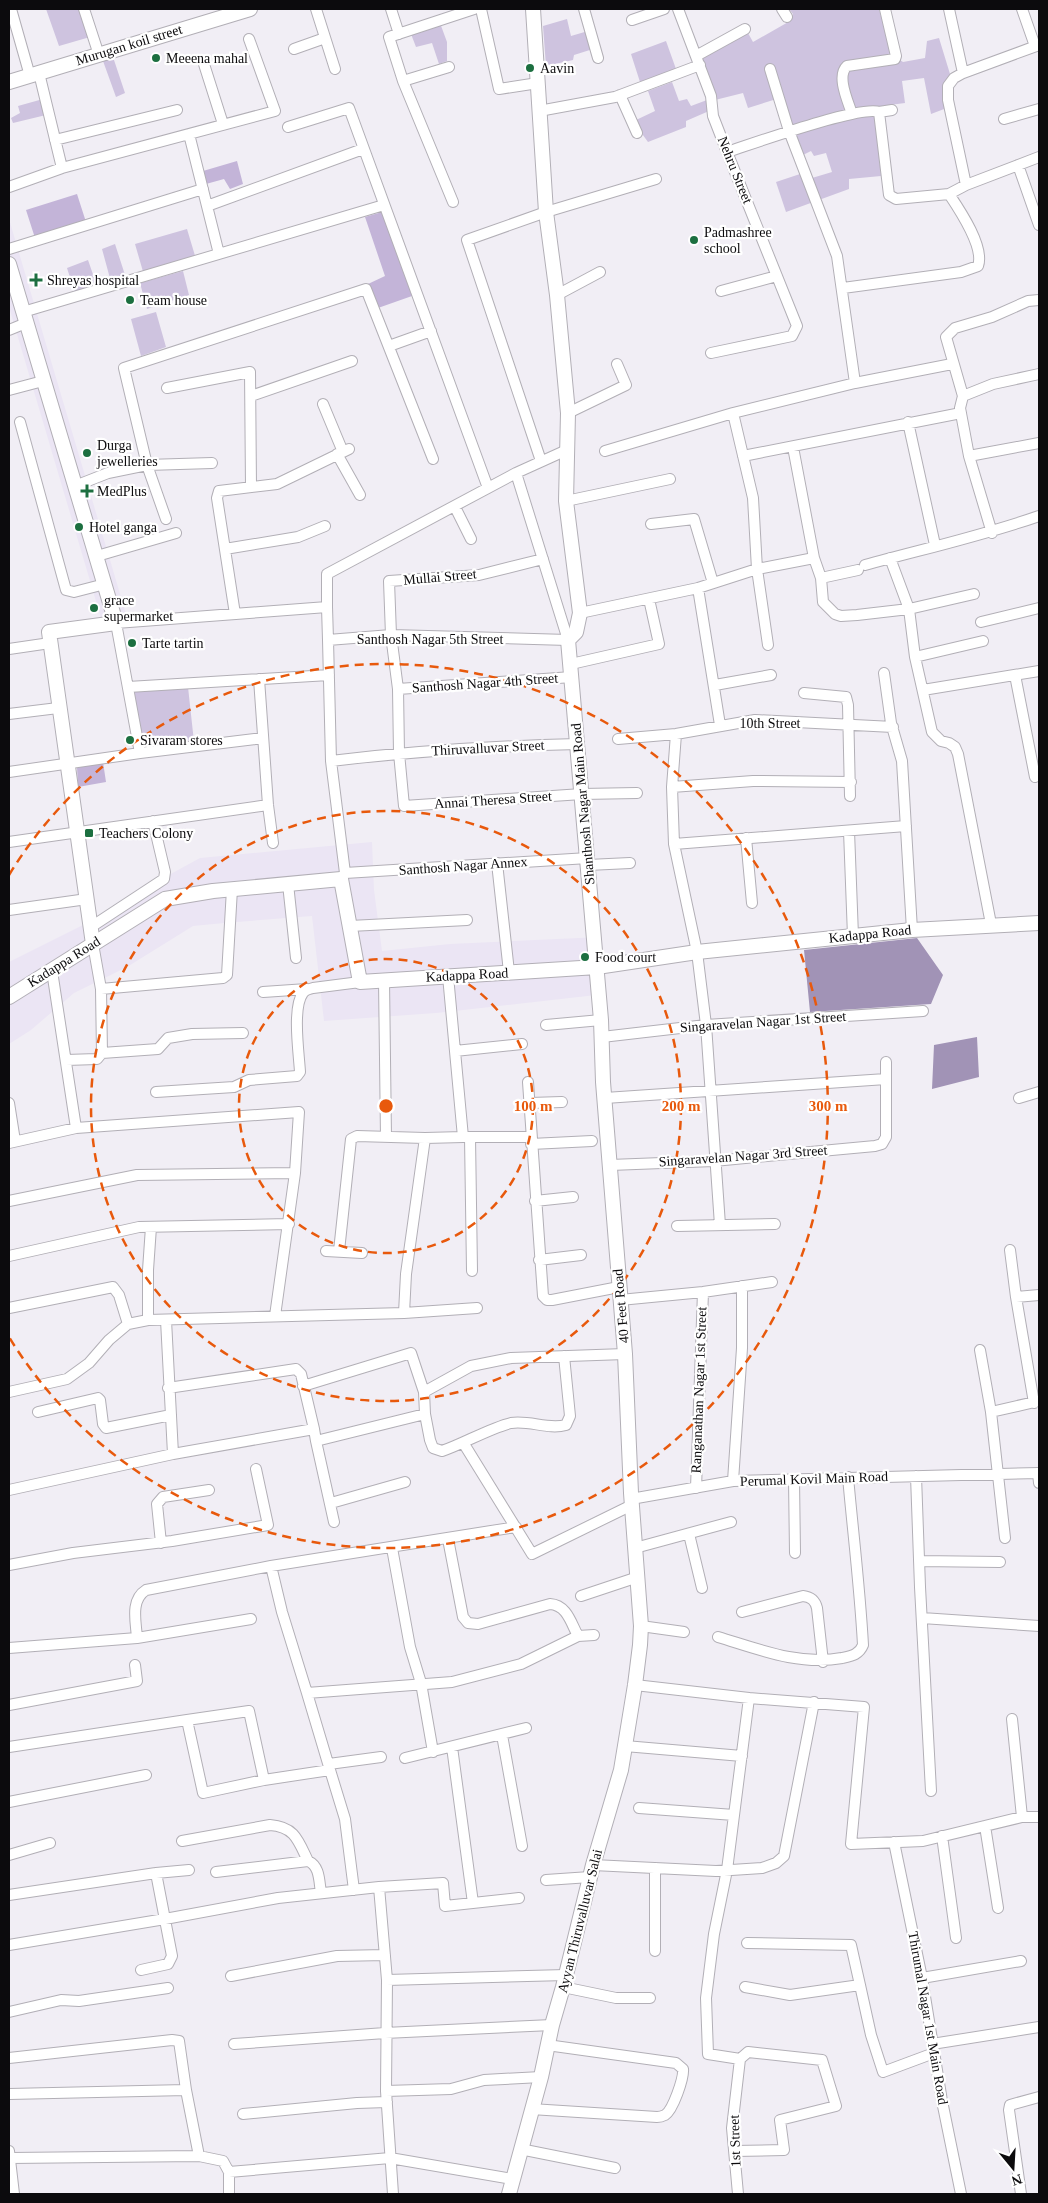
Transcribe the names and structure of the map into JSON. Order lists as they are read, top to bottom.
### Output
{
  "streets": {
    "street": [
      "Murugan koil street",
      "Nehru Street",
      "Mullai Street",
      "Santhosh Nagar 5th Street",
      "Santhosh Nagar 4th Street",
      "10th Street",
      "Thiruvalluvar Street",
      "Annai Theresa Street",
      "Shanthosh Nagar Main Road",
      "Santhosh Nagar Annex",
      "Kadappa Road",
      "Singaravelan Nagar 1st Street",
      "Singaravelan Nagar 3rd Street",
      "40 Feet Road",
      "Ranganathan Nagar 1st Street",
      "Perumal Kovil Main Road",
      "Ayyan Thiruvalluvar Salai",
      "Thirumal Nagar 1st Main Road",
      "1st Street"
    ]
  },
  "crossings": [
    ["Mullai Street", "Santhosh Nagar 5th Street"],
    ["Santhosh Nagar 5th Street", "Shanthosh Nagar Main Road"],
    ["Santhosh Nagar 4th Street", "Shanthosh Nagar Main Road"],
    ["Thiruvalluvar Street", "Annai Theresa Street"],
    ["Thiruvalluvar Street", "Shanthosh Nagar Main Road"],
    ["Annai Theresa Street", "Shanthosh Nagar Main Road"],
    ["Shanthosh Nagar Main Road", "Santhosh Nagar Annex"],
    ["Shanthosh Nagar Main Road", "Kadappa Road"],
    ["Shanthosh Nagar Main Road", "40 Feet Road"],
    ["Santhosh Nagar Annex", "Kadappa Road"],
    ["Kadappa Road", "40 Feet Road"],
    ["Singaravelan Nagar 1st Street", "40 Feet Road"],
    ["Singaravelan Nagar 3rd Street", "40 Feet Road"],
    ["40 Feet Road", "Perumal Kovil Main Road"],
    ["40 Feet Road", "Ayyan Thiruvalluvar Salai"],
    ["Ranganathan Nagar 1st Street", "Perumal Kovil Main Road"]
  ],
  "places": {
    "other": [
      "Meeena mahal",
      "Aavin",
      "Padmashree school",
      "Team house",
      "Durga jewelleries",
      "Hotel ganga",
      "grace supermarket",
      "Tarte tartin",
      "Sivaram stores",
      "Food court"
    ],
    "health": ["Shreyas hospital", "MedPlus"],
    "transit": ["Teachers Colony"]
  },
  "north": "bottom",
  "rings": ["100 m", "200 m", "300 m"]
}
